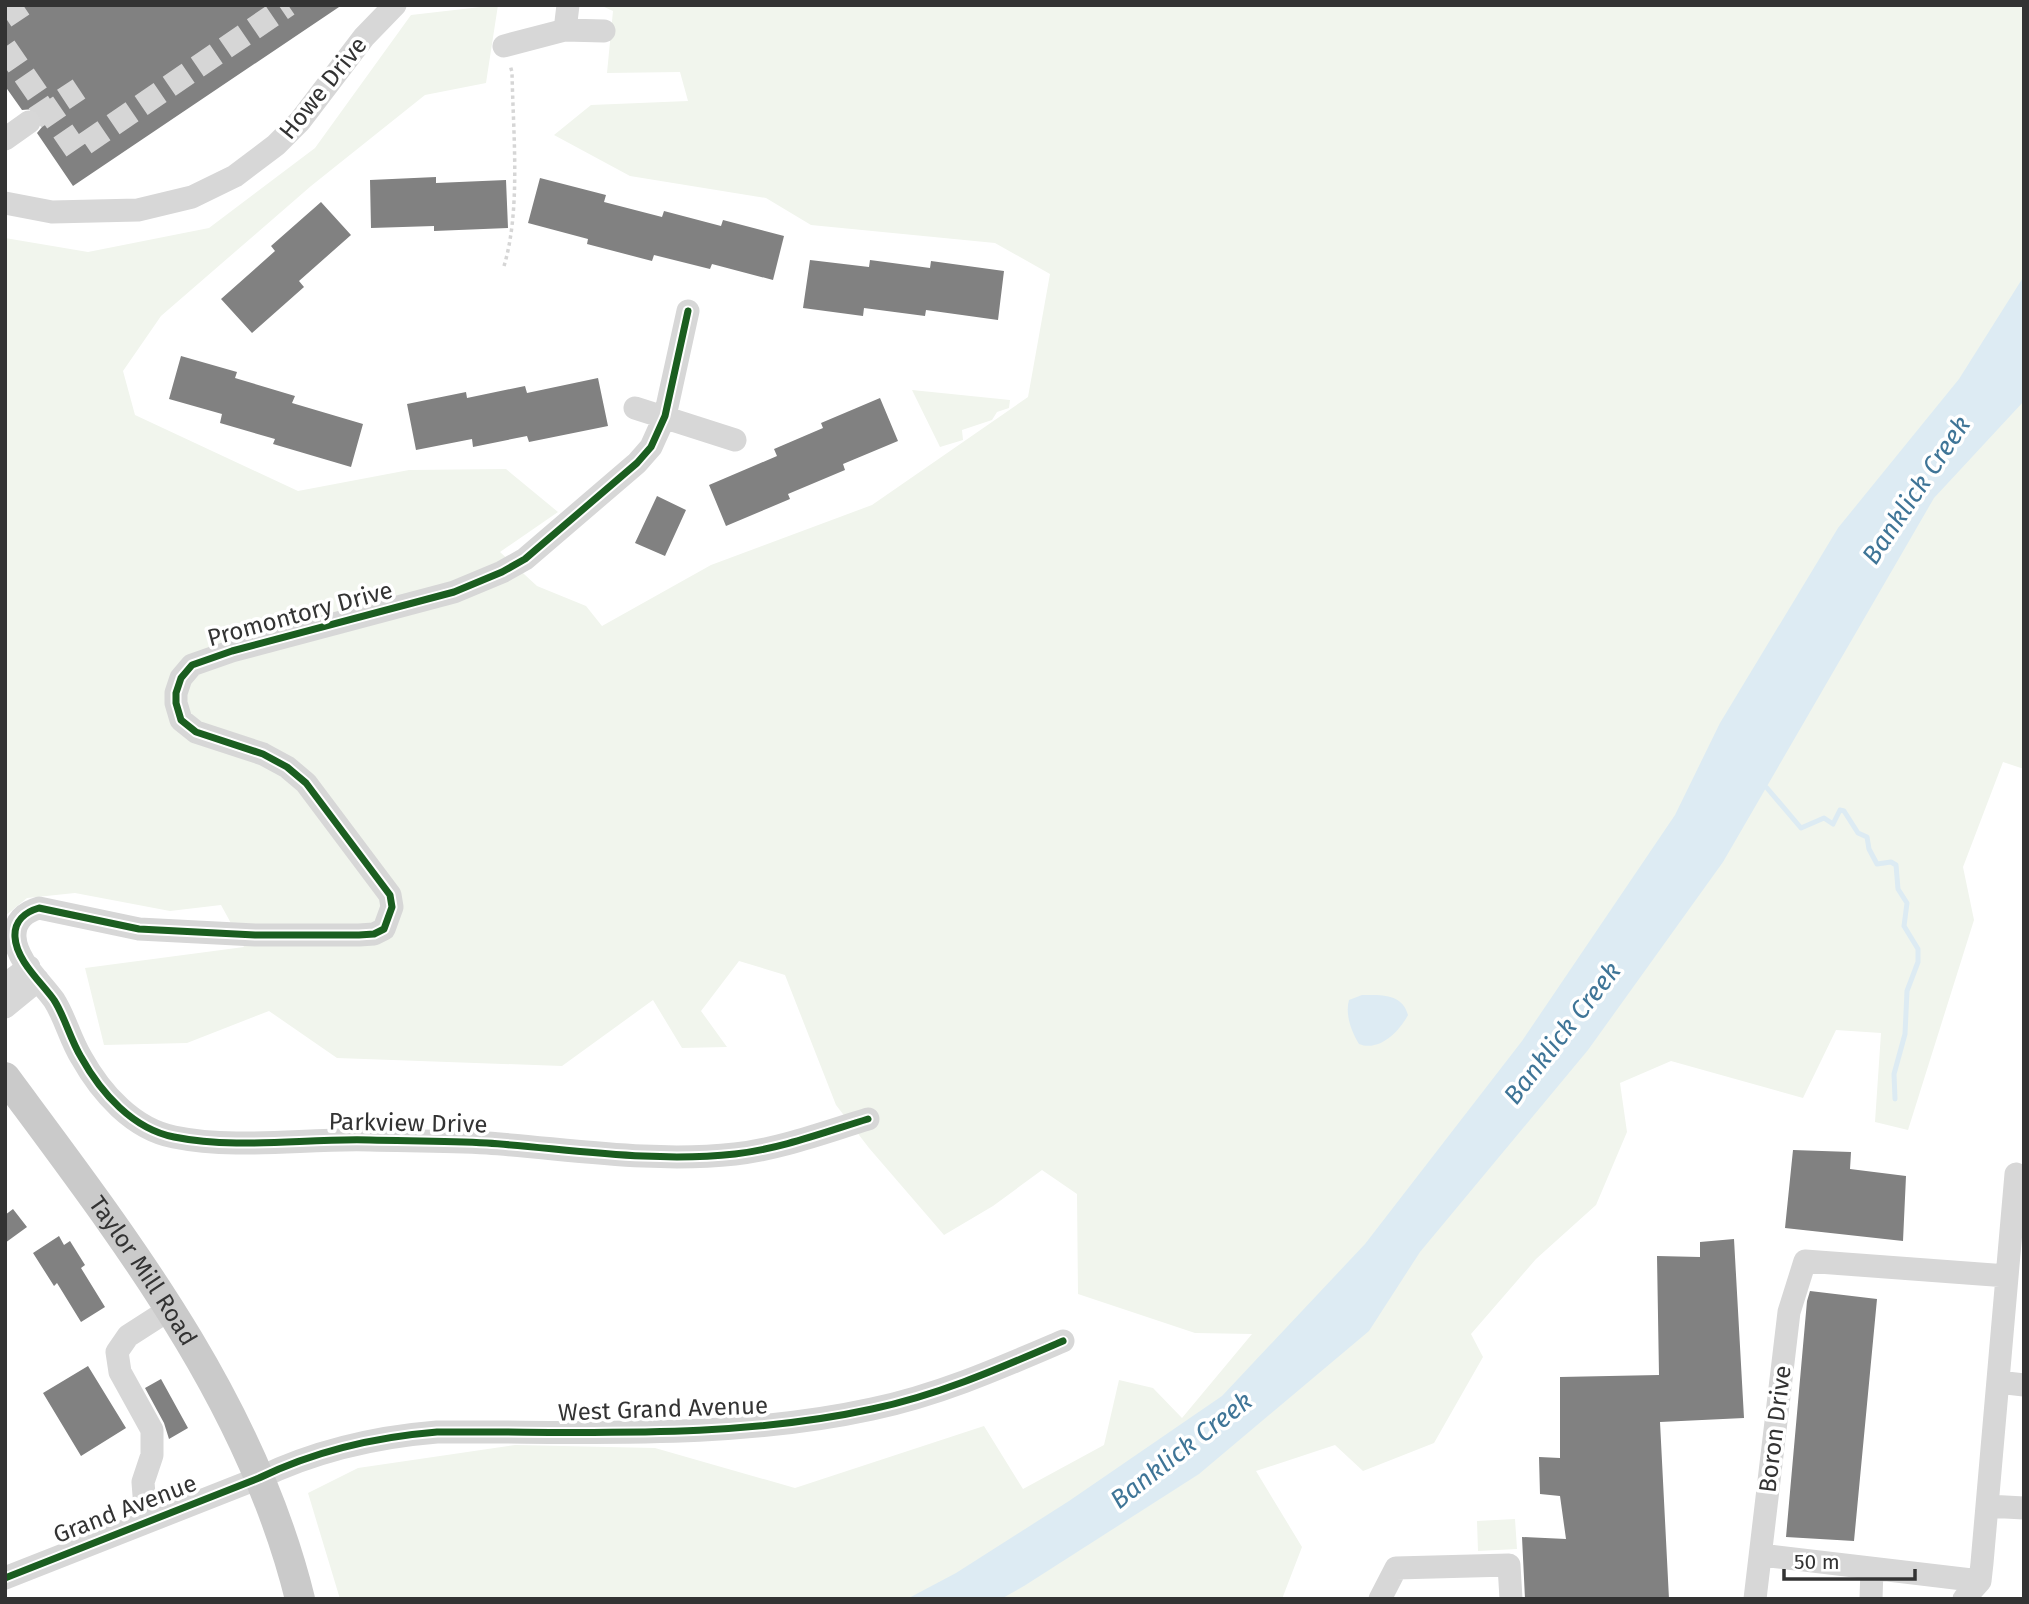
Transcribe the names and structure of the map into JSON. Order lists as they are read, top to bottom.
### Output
{
  "streets": {
    "main road": ["Taylor Mill Road"],
    "street": [
      "Howe Drive",
      "Promontory Drive",
      "Parkview Drive",
      "West Grand Avenue",
      "Boron Drive",
      "Grand Avenue"
    ]
  },
  "crossings": [
    ["Promontory Drive", "Parkview Drive"],
    ["Taylor Mill Road", "West Grand Avenue"],
    ["Taylor Mill Road", "Grand Avenue"],
    ["West Grand Avenue", "Grand Avenue"]
  ],
  "water": ["Banklick Creek"],
  "scale_bar": "50 m"
}
